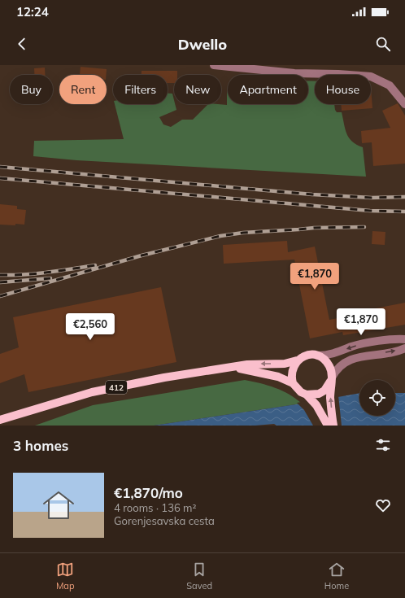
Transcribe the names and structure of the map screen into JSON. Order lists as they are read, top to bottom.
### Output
{
  "streets": {
    "main road": ["412"]
  },
  "page": {
    "status": "12:24",
    "header": "Dwello",
    "chip": [
      "Buy",
      "Rent",
      "Filters",
      "New",
      "Apartment",
      "House"
    ],
    "price": ["€1,870", "€1,870", "€2,560"],
    "heading": "3 homes",
    "list": [
      {
        "name": "€1,870/mo",
        "note": "4 rooms · 136 m² · Gorenjesavska cesta"
      }
    ],
    "tabs": ["Map", "Saved", "Home"]
  }
}
